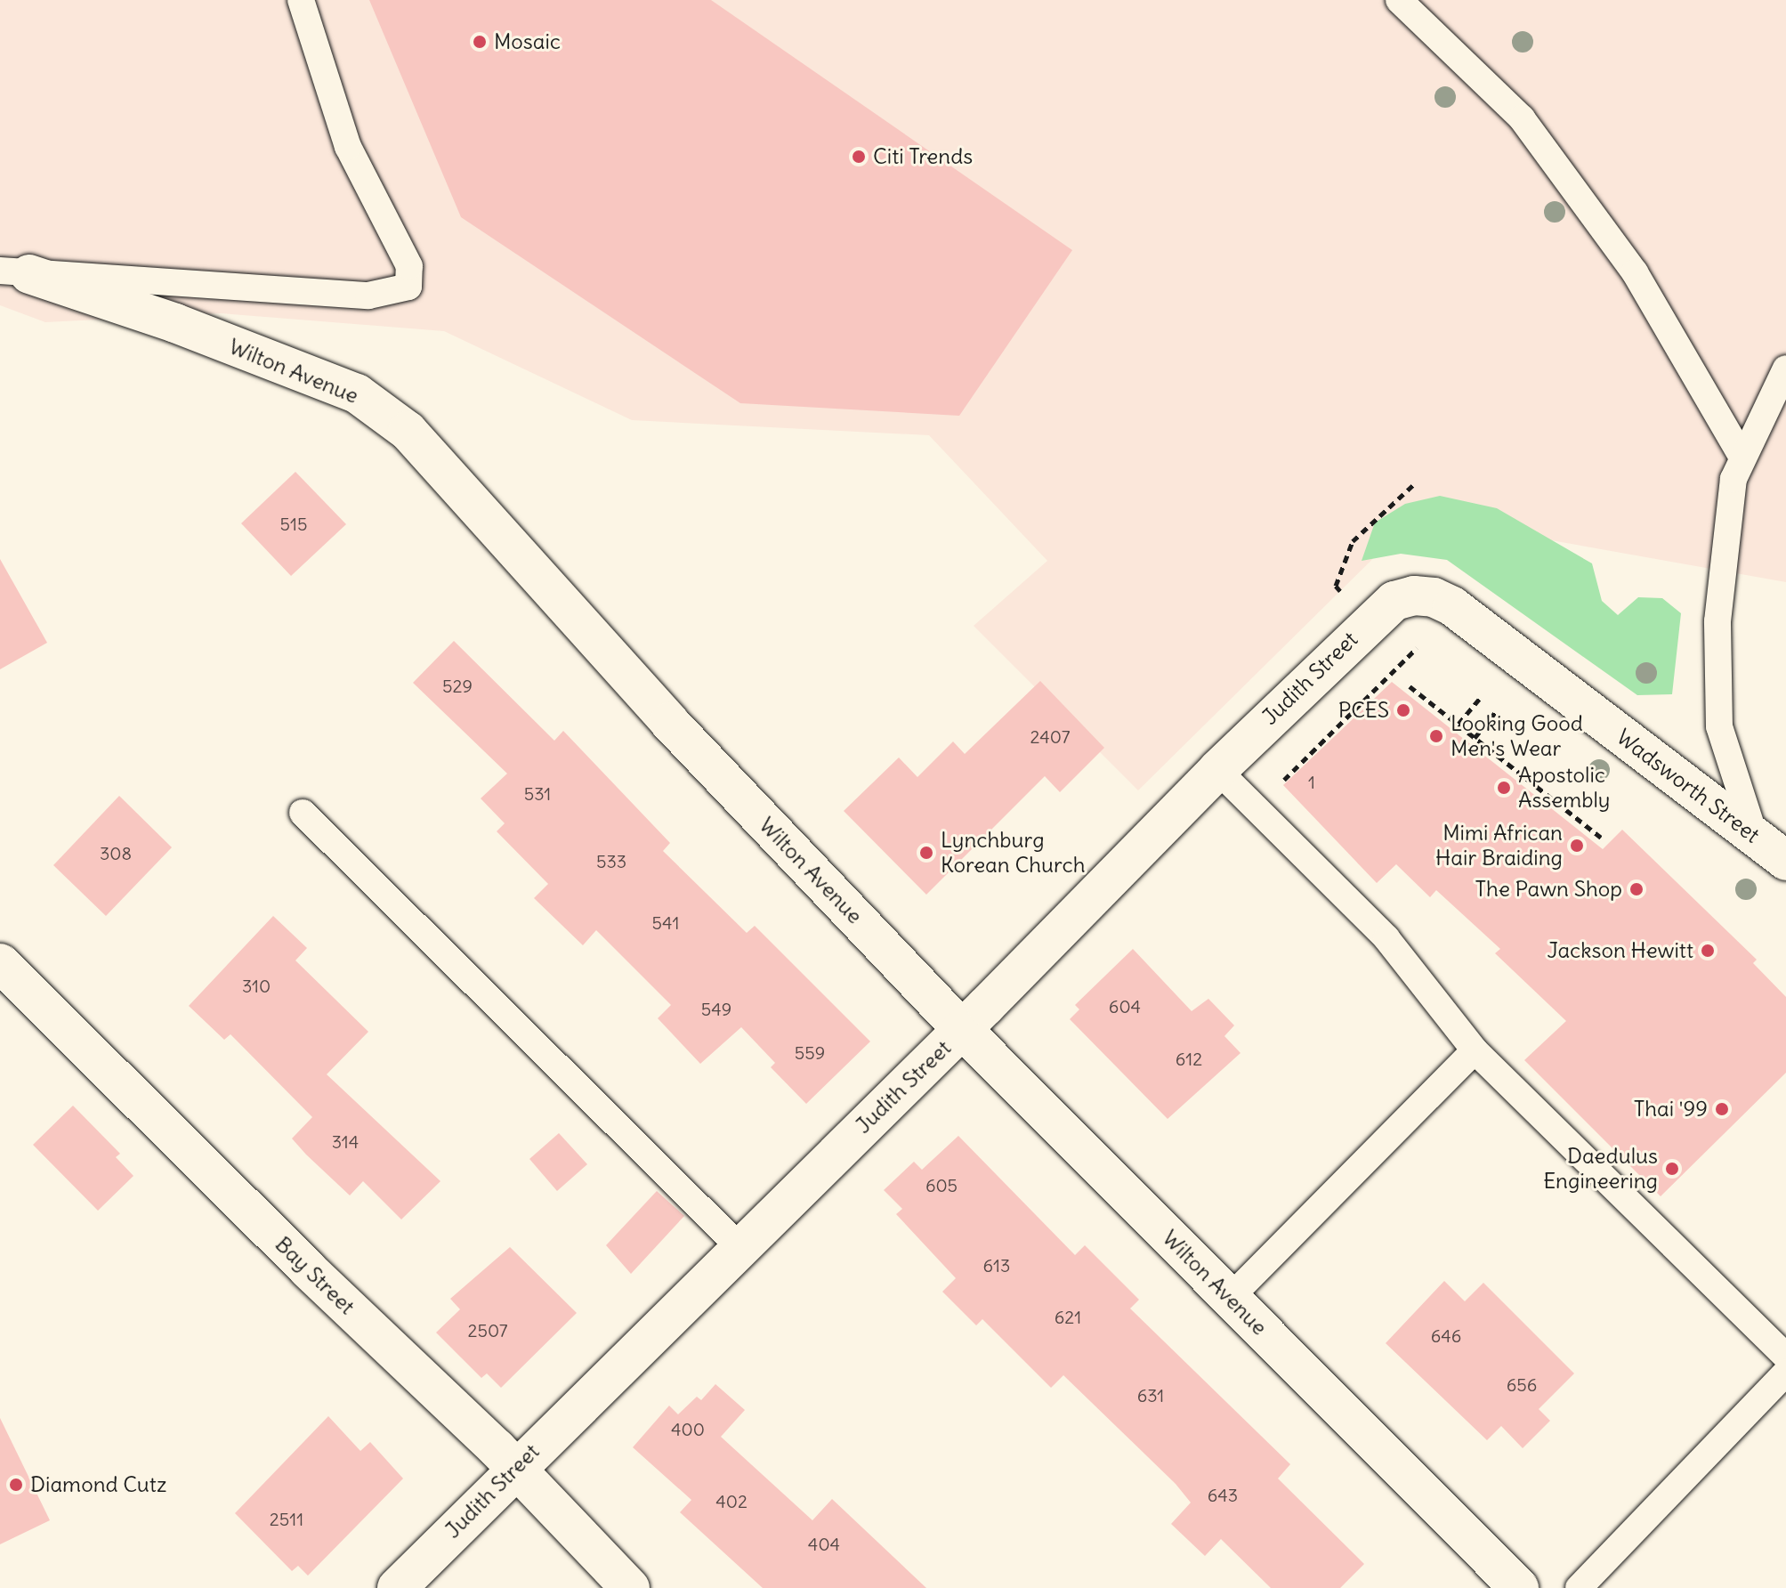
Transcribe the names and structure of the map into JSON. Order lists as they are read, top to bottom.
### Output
{
  "streets": {
    "street": [
      "Wilton Avenue",
      "Judith Street",
      "Wadsworth Street",
      "Bay Street"
    ]
  },
  "crossings": [
    ["Wilton Avenue", "Judith Street"],
    ["Judith Street", "Wadsworth Street"],
    ["Judith Street", "Bay Street"]
  ],
  "places": [
    "Mosaic",
    "Citi Trends",
    "PCES",
    "Looking Good Men's Wear",
    "Apostolic Assembly",
    "Mimi African Hair Braiding",
    "Lynchburg Korean Church",
    "The Pawn Shop",
    "Jackson Hewitt",
    "Thai '99",
    "Daedulus Engineering",
    "Diamond Cutz"
  ],
  "house_numbers": [
    "515",
    "529",
    "2407",
    "1",
    "531",
    "308",
    "533",
    "541",
    "310",
    "604",
    "549",
    "559",
    "612",
    "314",
    "605",
    "613",
    "621",
    "2507",
    "646",
    "656",
    "631",
    "400",
    "643",
    "402",
    "2511",
    "404"
  ]
}
